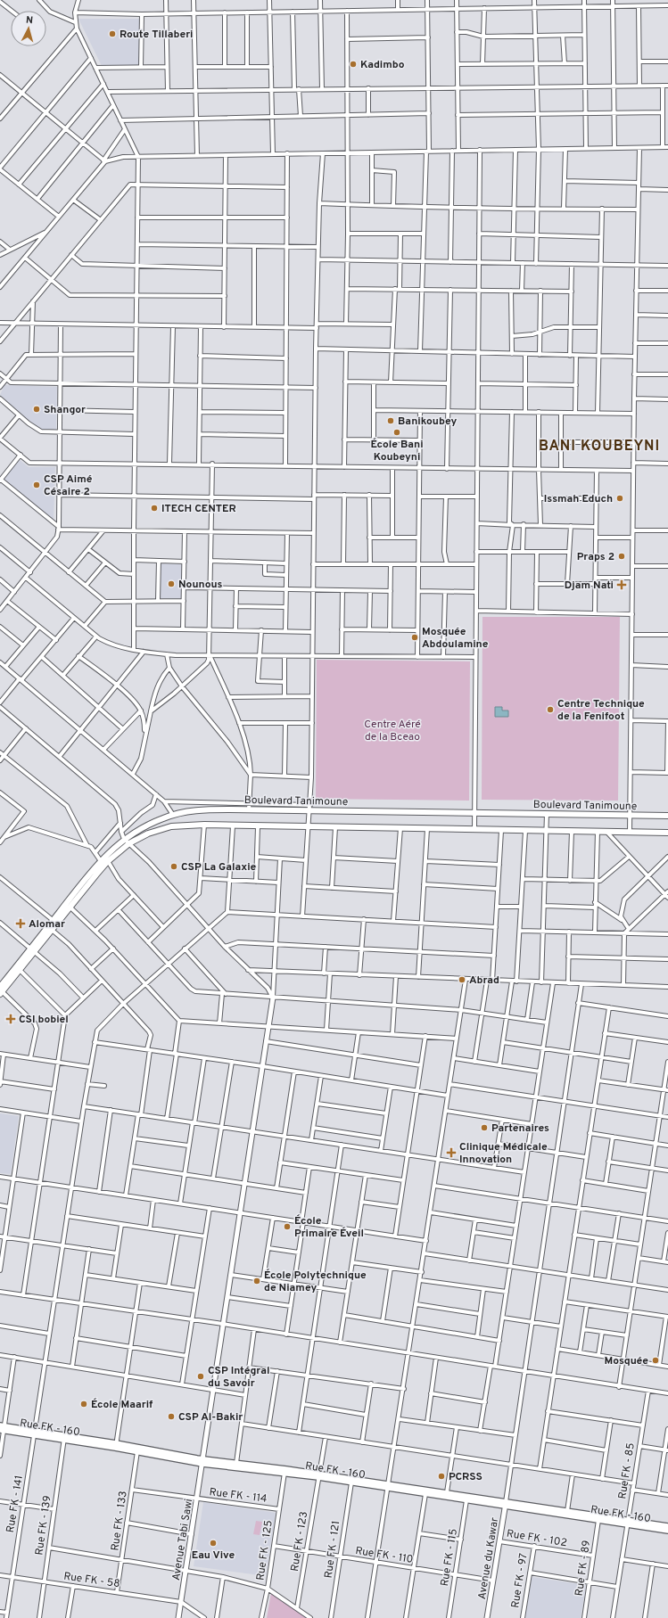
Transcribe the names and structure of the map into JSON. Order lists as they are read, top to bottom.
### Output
{
  "streets": {
    "main road": ["Boulevard Tanimoune", "Rue FK - 160"],
    "street": [
      "Rue FK - 85",
      "Rue FK - 114",
      "Rue FK - 141",
      "Rue FK - 133",
      "Rue FK - 139",
      "Rue FK - 102",
      "Avenue Tabi Sawi",
      "Rue FK - 123",
      "Rue FK - 121",
      "Rue FK - 125",
      "Rue FK - 110",
      "Rue FK - 115",
      "Avenue du Kawar",
      "Rue FK - 89",
      "Rue FK - 58",
      "Rue FK - 97"
    ]
  },
  "crossings": [
    ["Rue FK - 160", "Rue FK - 85"],
    ["Rue FK - 160", "Rue FK - 141"],
    ["Rue FK - 160", "Rue FK - 133"],
    ["Rue FK - 160", "Rue FK - 139"],
    ["Rue FK - 160", "Avenue Tabi Sawi"],
    ["Rue FK - 160", "Rue FK - 123"],
    ["Rue FK - 160", "Rue FK - 121"],
    ["Rue FK - 160", "Rue FK - 125"],
    ["Rue FK - 160", "Rue FK - 115"],
    ["Rue FK - 160", "Avenue du Kawar"],
    ["Rue FK - 160", "Rue FK - 89"],
    ["Rue FK - 114", "Rue FK - 133"],
    ["Rue FK - 114", "Avenue Tabi Sawi"],
    ["Rue FK - 114", "Rue FK - 125"],
    ["Rue FK - 141", "Rue FK - 58"],
    ["Rue FK - 133", "Rue FK - 58"],
    ["Rue FK - 139", "Rue FK - 58"],
    ["Rue FK - 102", "Avenue du Kawar"],
    ["Rue FK - 102", "Rue FK - 89"],
    ["Rue FK - 102", "Rue FK - 97"],
    ["Avenue Tabi Sawi", "Rue FK - 58"],
    ["Rue FK - 123", "Rue FK - 110"],
    ["Rue FK - 121", "Rue FK - 110"],
    ["Rue FK - 125", "Rue FK - 110"],
    ["Rue FK - 110", "Rue FK - 115"],
    ["Rue FK - 110", "Avenue du Kawar"]
  ],
  "districts": ["BANI KOUBEYNI"],
  "parks": ["Centre Aéré de la Bceao"],
  "places": {
    "other": [
      "Route Tillaberi",
      "Kadimbo",
      "Shangor",
      "Banikoubey",
      "École Bani Koubeyni",
      "CSP Aimé Césaire 2",
      "Issmah Educh",
      "ITECH CENTER",
      "Praps 2",
      "Nounous",
      "Mosquée Abdoulamine",
      "Centre Technique de la Fenifoot",
      "CSP La Galaxie",
      "Abrad",
      "Partenaires",
      "École Primaire Éveil",
      "École Polytechnique de Niamey",
      "Mosquée",
      "CSP Intégral du Savoir",
      "École Maarif",
      "CSP Al-Bakir",
      "PCRSS",
      "Eau Vive"
    ],
    "health": [
      "Djam Nati",
      "Alomar",
      "CSI bobiel",
      "Clinique Médicale Innovation"
    ]
  },
  "north": "top"
}
